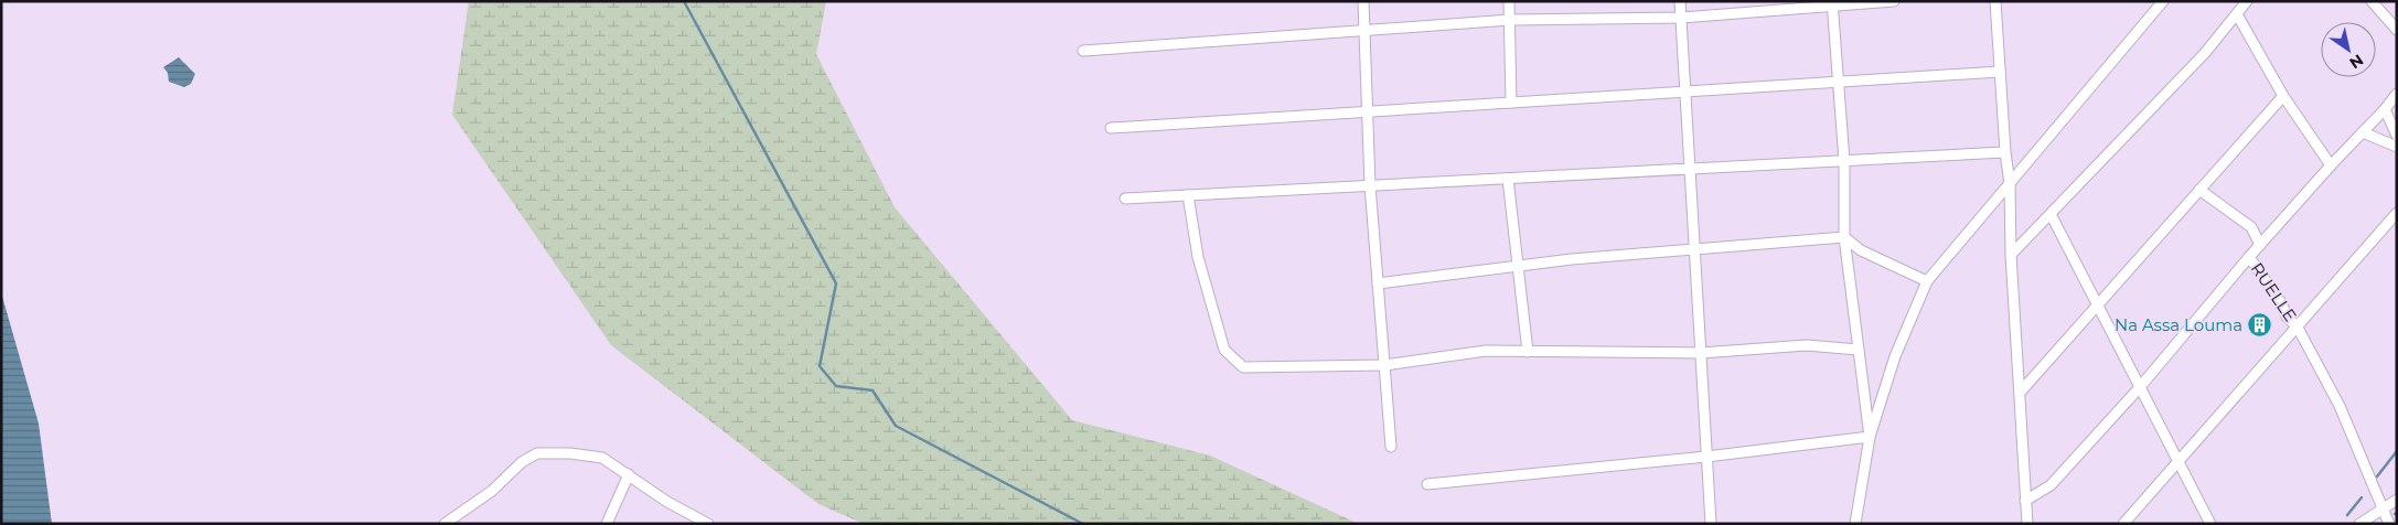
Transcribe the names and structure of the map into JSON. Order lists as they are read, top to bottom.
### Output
{
  "streets": {
    "street": ["RUELLE"]
  },
  "places": {
    "building": ["Na Assa Louma"]
  },
  "north": "bottom right"
}
